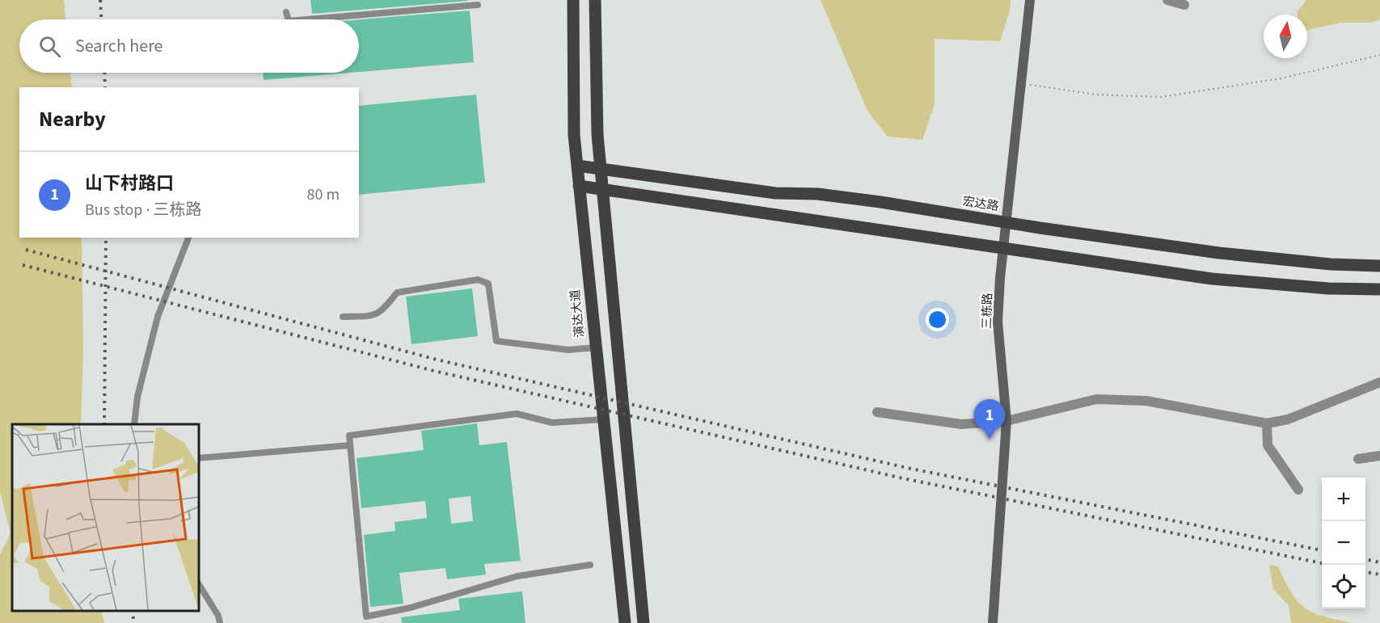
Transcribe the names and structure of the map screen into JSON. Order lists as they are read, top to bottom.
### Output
{
  "streets": {
    "main road": ["宏达路", "三栋路", "演达大道"]
  },
  "crossings": [
    ["宏达路", "三栋路"],
    ["宏达路", "演达大道"]
  ],
  "north": "top",
  "page": {
    "search": "Search here",
    "heading": "Nearby",
    "list": [
      {
        "mark": "1",
        "name": "山下村路口",
        "note": "Bus stop · 三栋路",
        "value": "80 m"
      }
    ],
    "pins": "1",
    "map_buttons": ["+", "−"]
  }
}
